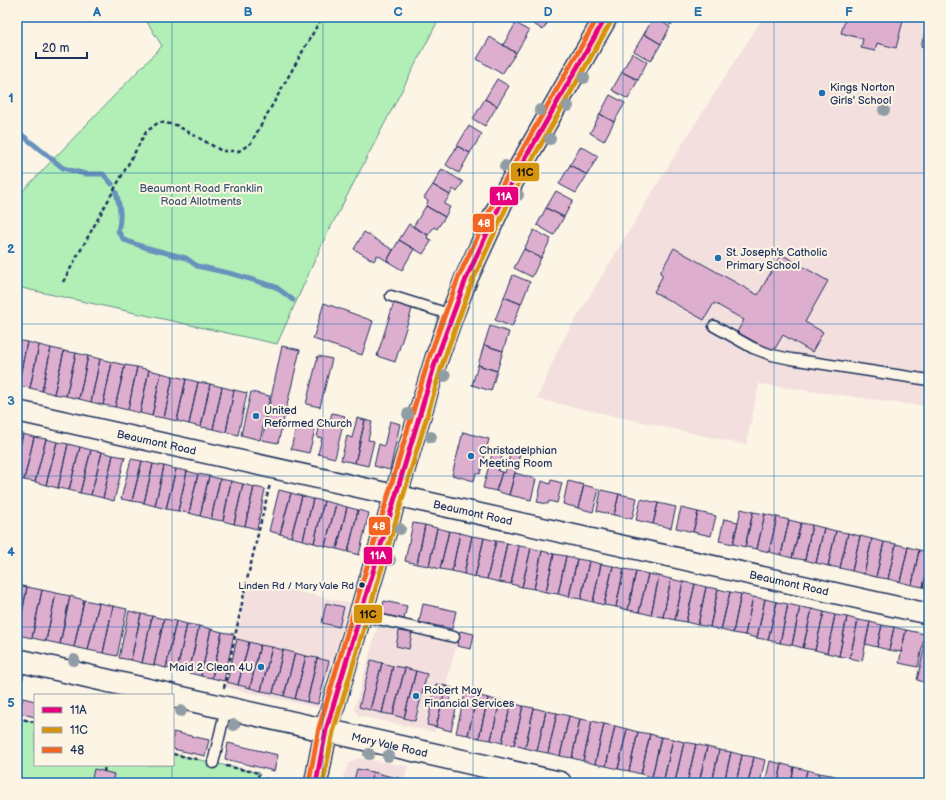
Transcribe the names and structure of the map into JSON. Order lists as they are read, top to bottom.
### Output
{
  "streets": {
    "main road": ["Mary Vale Road"],
    "street": ["Beaumont Road"]
  },
  "parks": ["Beaumont Road Franklin Road Allotments"],
  "places": [
    "Kings Norton Girls' School",
    "St. Joseph's Catholic Primary School",
    "United Reformed Church",
    "Christadelphian Meeting Room",
    "Linden Rd / Mary Vale Rd",
    "Maid 2 Clean 4U",
    "Robert May Financial Services"
  ],
  "lines": ["transit line 11A", "transit line 48", "transit line 11C"],
  "legend": ["11A", "11C", "48"],
  "scale_bar": "20 m",
  "grid": {
    "columns": [
      "A",
      "B",
      "C",
      "D",
      "E",
      "F"
    ],
    "rows": [
      "1",
      "2",
      "3",
      "4",
      "5"
    ]
  }
}
